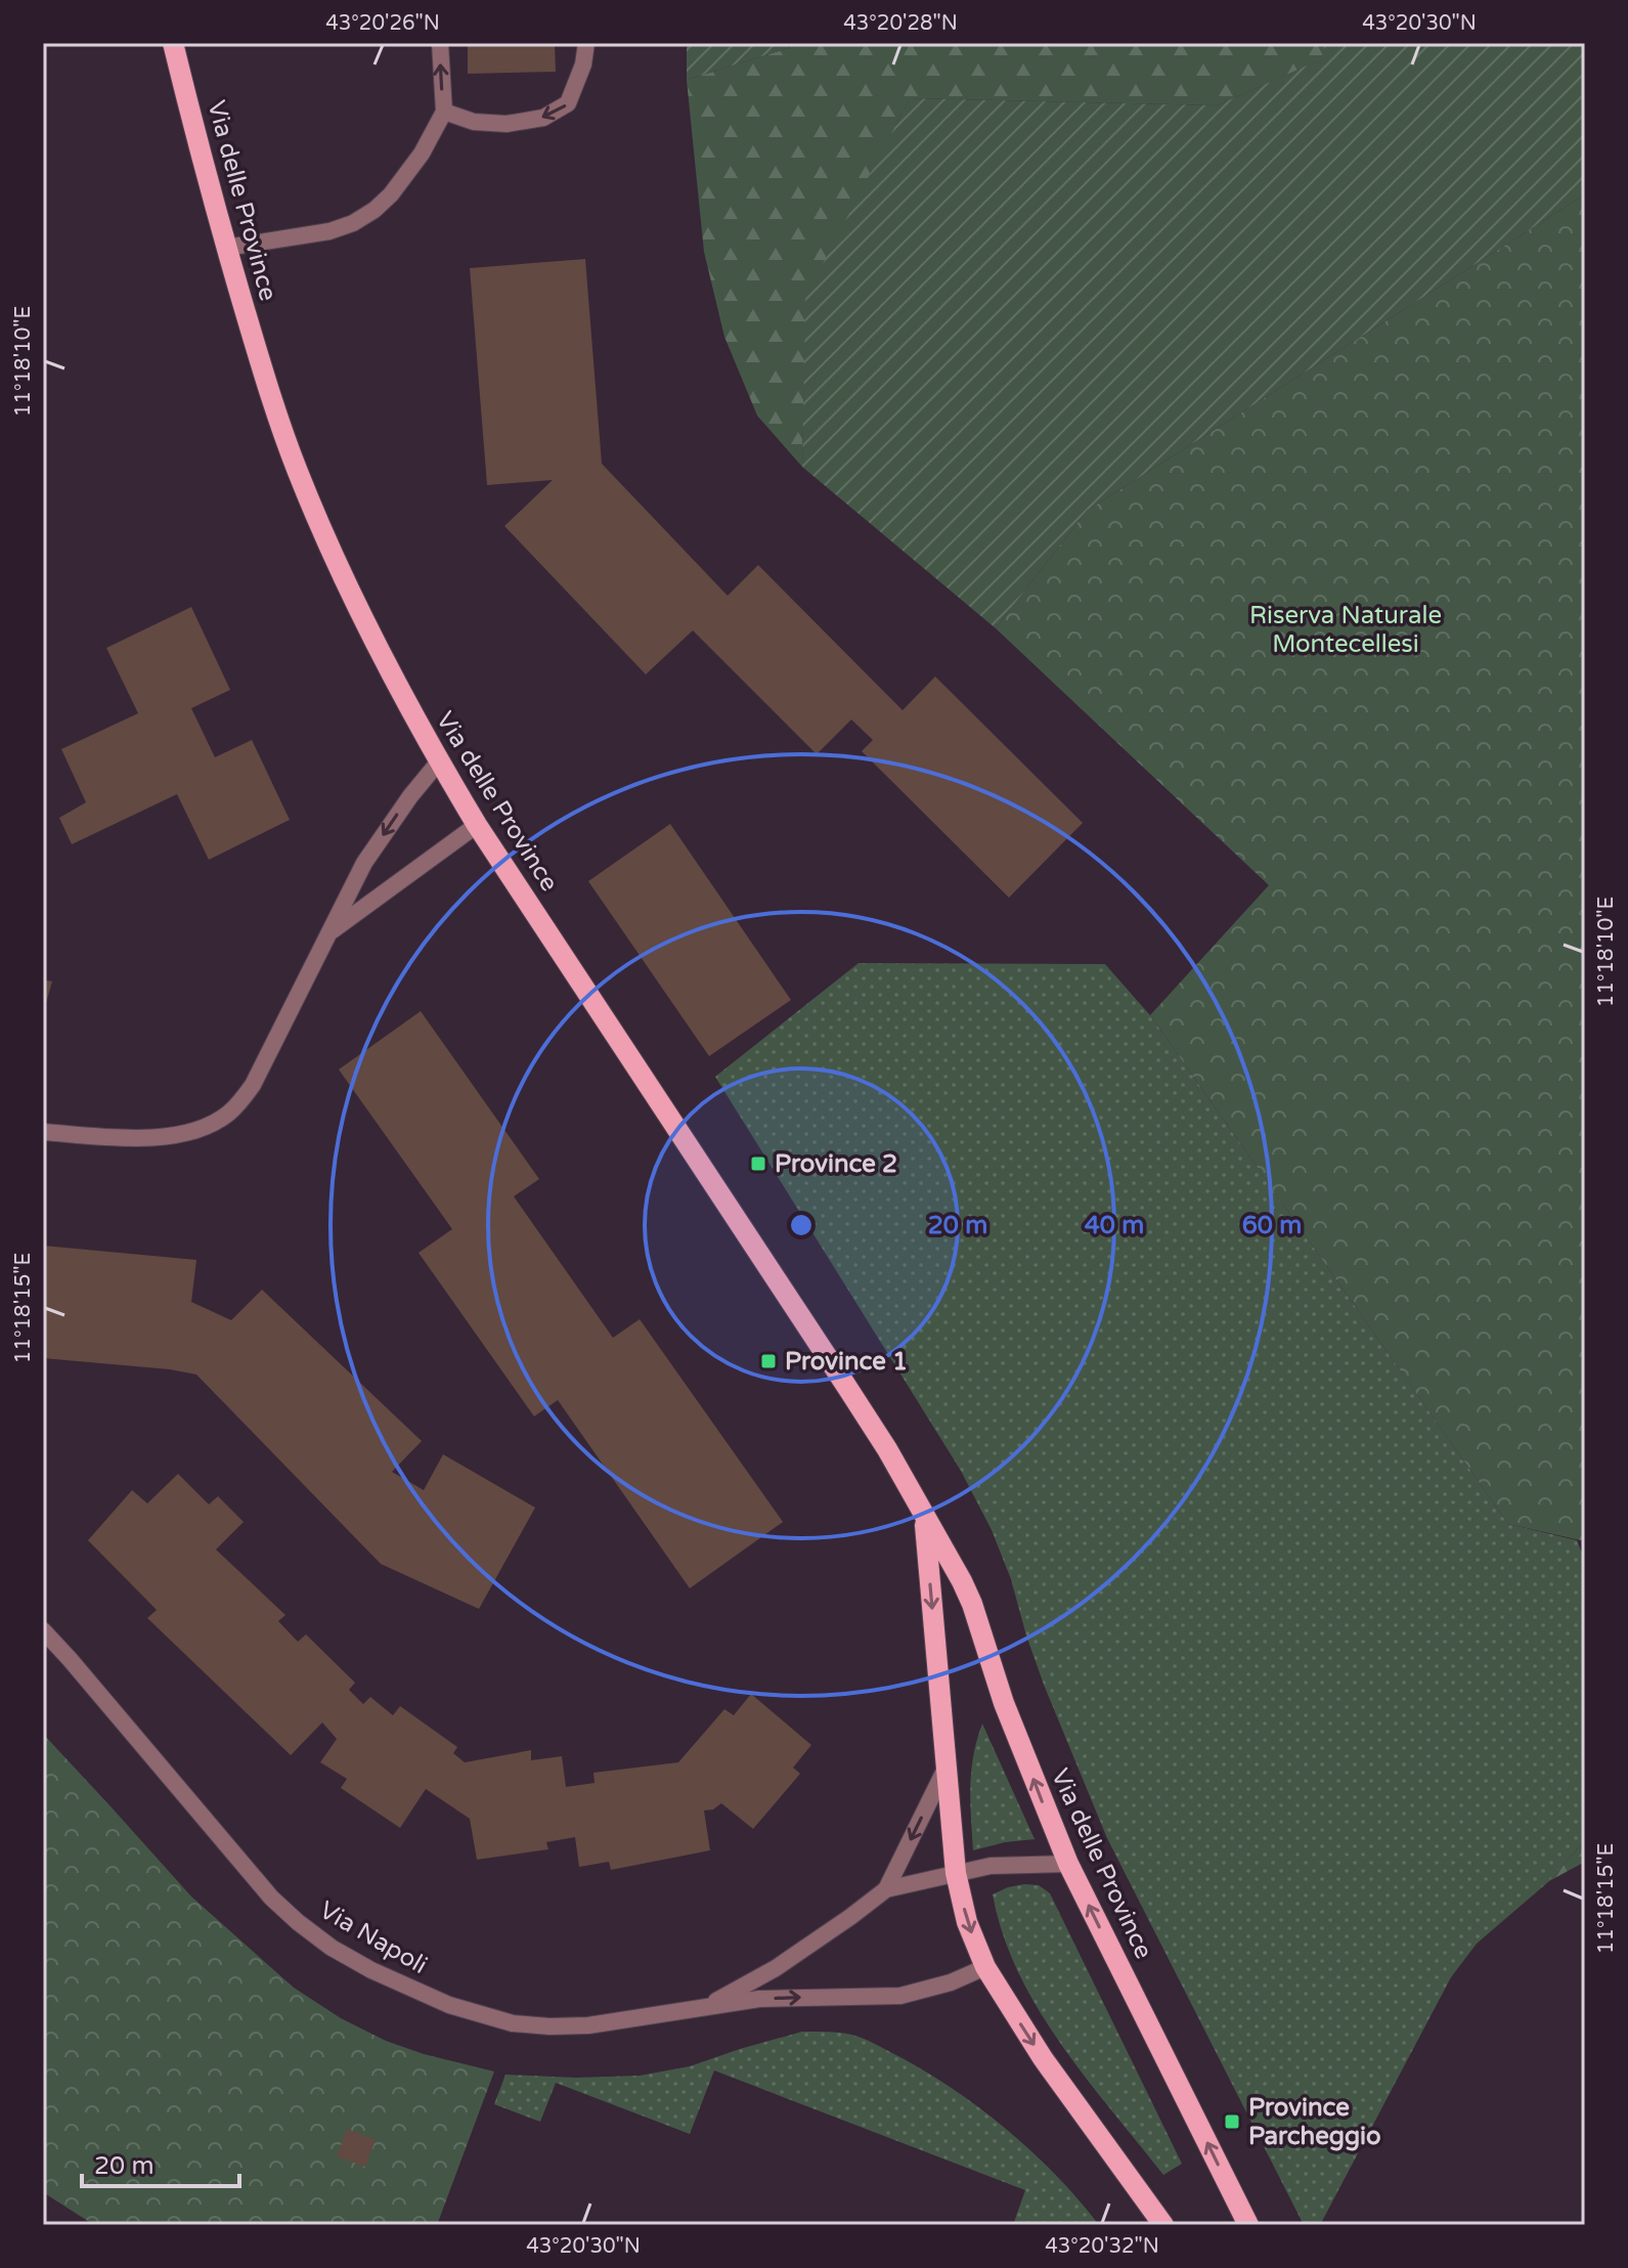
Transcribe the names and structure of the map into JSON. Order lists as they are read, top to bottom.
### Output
{
  "streets": {
    "main road": ["Via delle Province"],
    "street": ["Via Napoli"]
  },
  "crossings": [
    ["Via delle Province", "Via Napoli"]
  ],
  "parks": ["Riserva Naturale Montecellesi"],
  "places": {
    "transit": ["Province 2", "Province 1", "Province Parcheggio"]
  },
  "scale_bar": "20 m",
  "coordinates": [
    "43°20'26\"N",
    "43°20'28\"N",
    "43°20'30\"N",
    "11°18'10\"E",
    "11°18'15\"E",
    "43°20'32\"N"
  ],
  "rings": ["20 m", "40 m", "60 m"]
}
